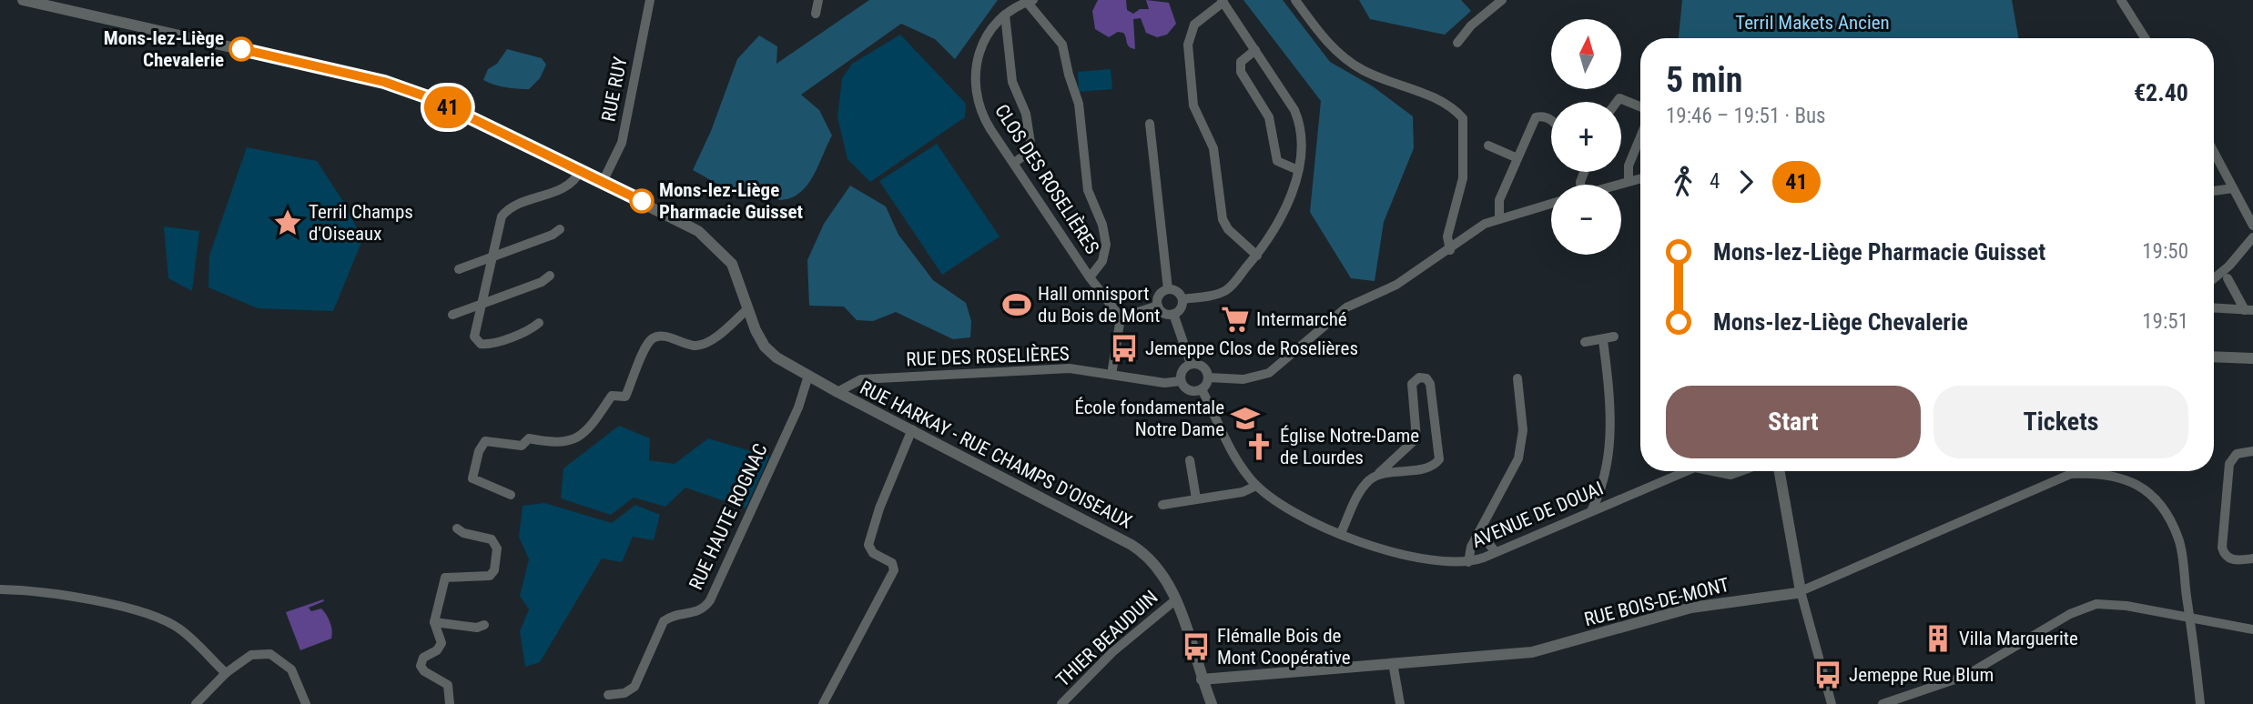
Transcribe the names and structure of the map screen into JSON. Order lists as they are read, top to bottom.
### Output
{
  "streets": {
    "street": [
      "RUE RUY",
      "CLOS DES ROSELIÈRES",
      "RUE DES ROSELIÈRES",
      "RUE HARKAY - RUE CHAMPS D'OISEAUX",
      "AVENUE DE DOUAI",
      "RUE HAUTE ROGNAC",
      "RUE BOIS-DE-MONT",
      "THIER BEAUDUIN"
    ]
  },
  "crossings": [
    ["RUE RUY", "RUE HARKAY - RUE CHAMPS D'OISEAUX"],
    ["RUE DES ROSELIÈRES", "RUE HARKAY - RUE CHAMPS D'OISEAUX"],
    ["RUE DES ROSELIÈRES", "AVENUE DE DOUAI"],
    ["RUE HARKAY - RUE CHAMPS D'OISEAUX", "RUE HAUTE ROGNAC"],
    ["RUE HARKAY - RUE CHAMPS D'OISEAUX", "RUE BOIS-DE-MONT"],
    ["RUE HARKAY - RUE CHAMPS D'OISEAUX", "THIER BEAUDUIN"]
  ],
  "parks": ["Terril Makets Ancien"],
  "places": {
    "other": ["Mons-lez-Liège Chevalerie", "Mons-lez-Liège Pharmacie Guisset"],
    "place": ["Terril Champs d'Oiseaux"],
    "sports": ["Hall omnisport du Bois de Mont"],
    "supermarket": ["Intermarché"],
    "bus stop": ["Jemeppe Clos de Roselières", "Flémalle Bois de Mont Coopérative", "Jemeppe Rue Blum"],
    "school or university": ["École fondamentale Notre Dame"],
    "church": ["Église Notre-Dame de Lourdes"],
    "building": ["Villa Marguerite"]
  },
  "lines": ["bus line 41"],
  "north": "top",
  "page": {
    "on_map": "41",
    "map_buttons": ["+", "−"],
    "heading": ["5 min", "19:46 – 19:51 · Bus", "€2.40"],
    "legs": ["4", "41"],
    "list": [
      {
        "name": "Mons-lez-Liège Pharmacie Guisset",
        "value": "19:50"
      },
      {
        "name": "Mons-lez-Liège Chevalerie",
        "value": "19:51"
      }
    ],
    "buttons": ["Start", "Tickets"]
  }
}
